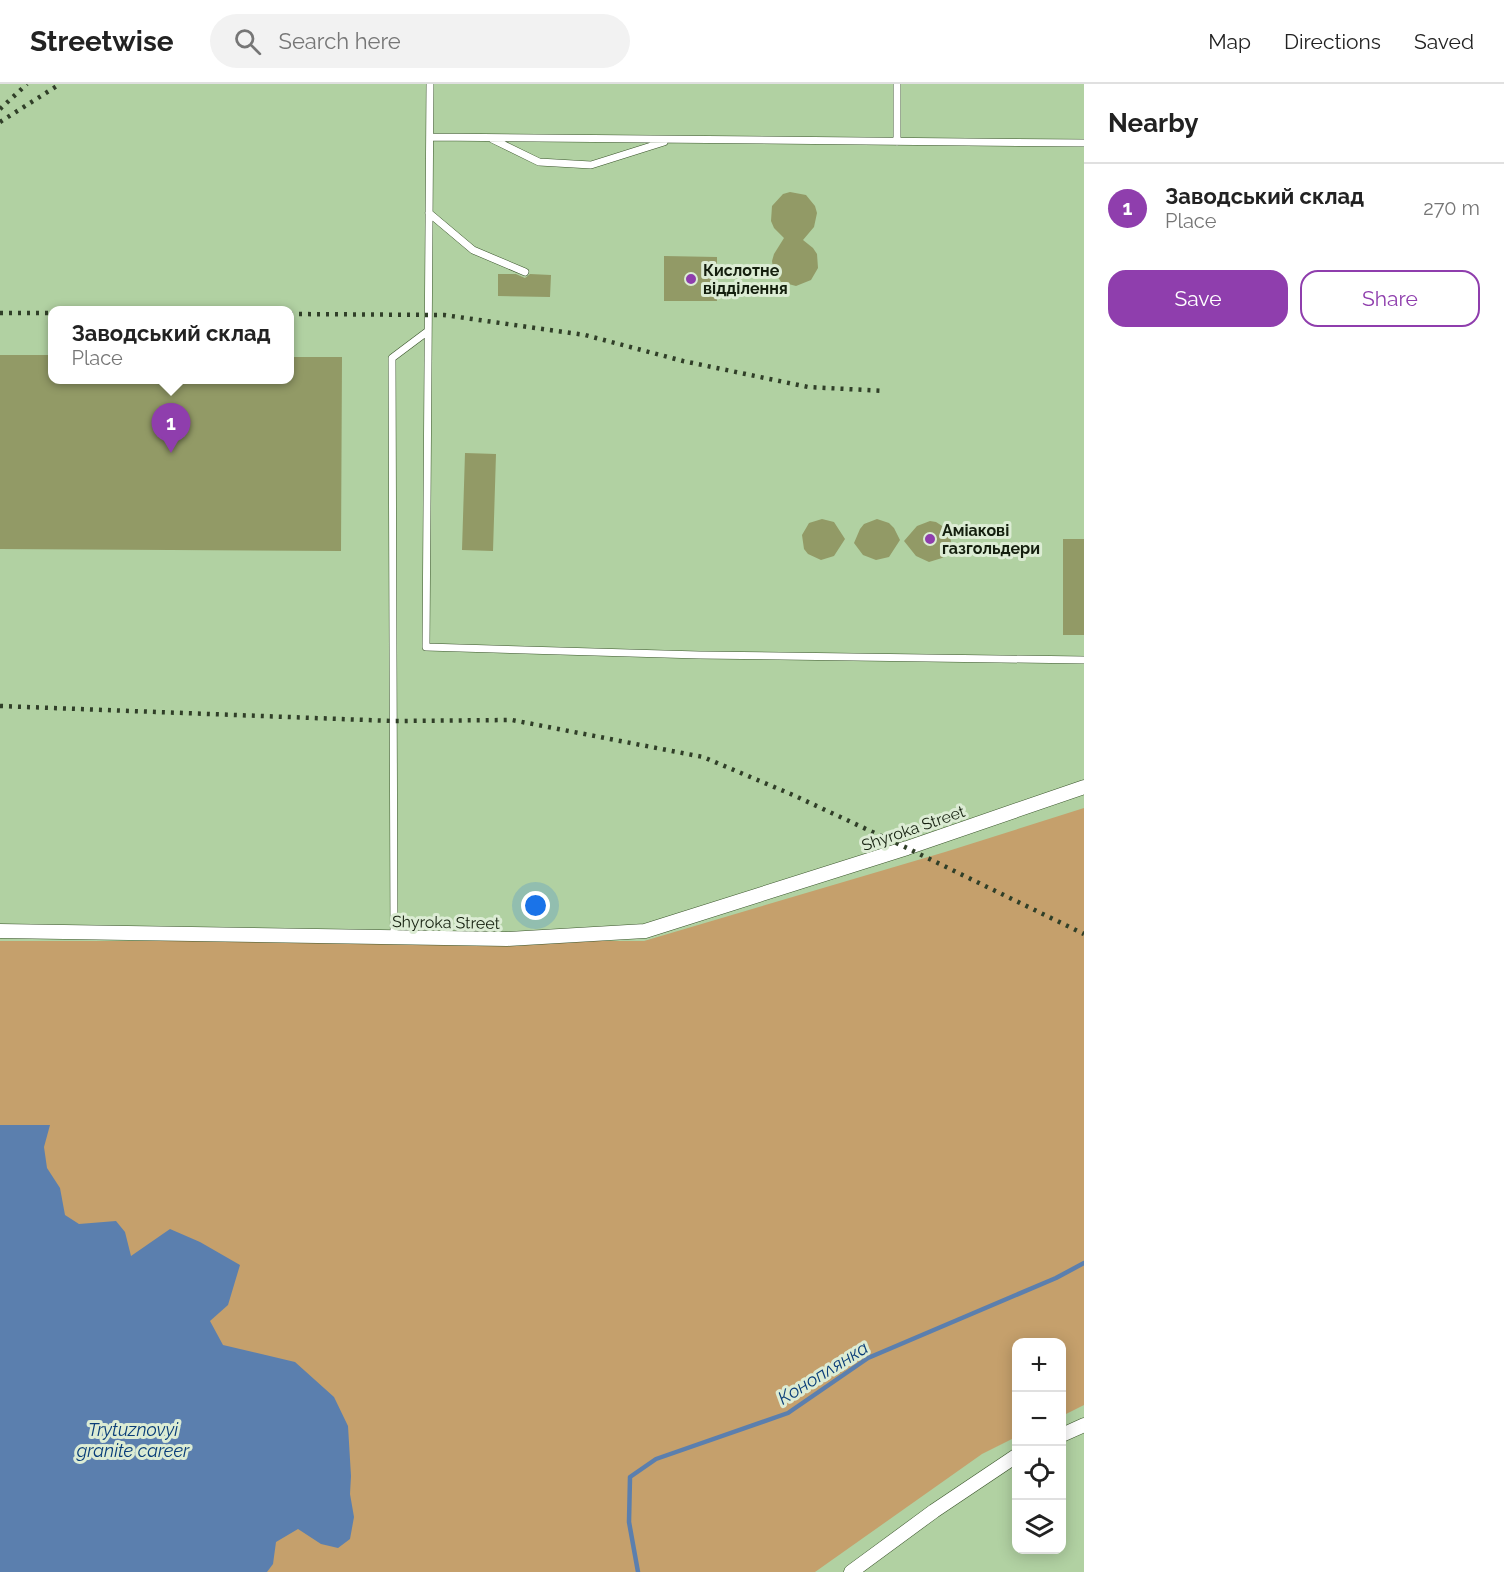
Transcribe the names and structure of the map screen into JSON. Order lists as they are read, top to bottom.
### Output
{
  "streets": {
    "street": ["Shyroka Street"]
  },
  "water": ["Коноплянка", "Trytuznovyi granite career"],
  "places": ["Кислотне відділення", "Аміакові газгольдери"],
  "page": {
    "header": "Streetwise",
    "search": "Search here",
    "nav": ["Map", "Directions", "Saved"],
    "heading": "Nearby",
    "list": [
      {
        "mark": "1",
        "name": "Заводський склад",
        "note": "Place",
        "value": "270 m"
      }
    ],
    "buttons": ["Save", "Share"],
    "popup": ["Заводський склад", "Place"],
    "pins": "1",
    "map_buttons": ["+", "−"]
  }
}
